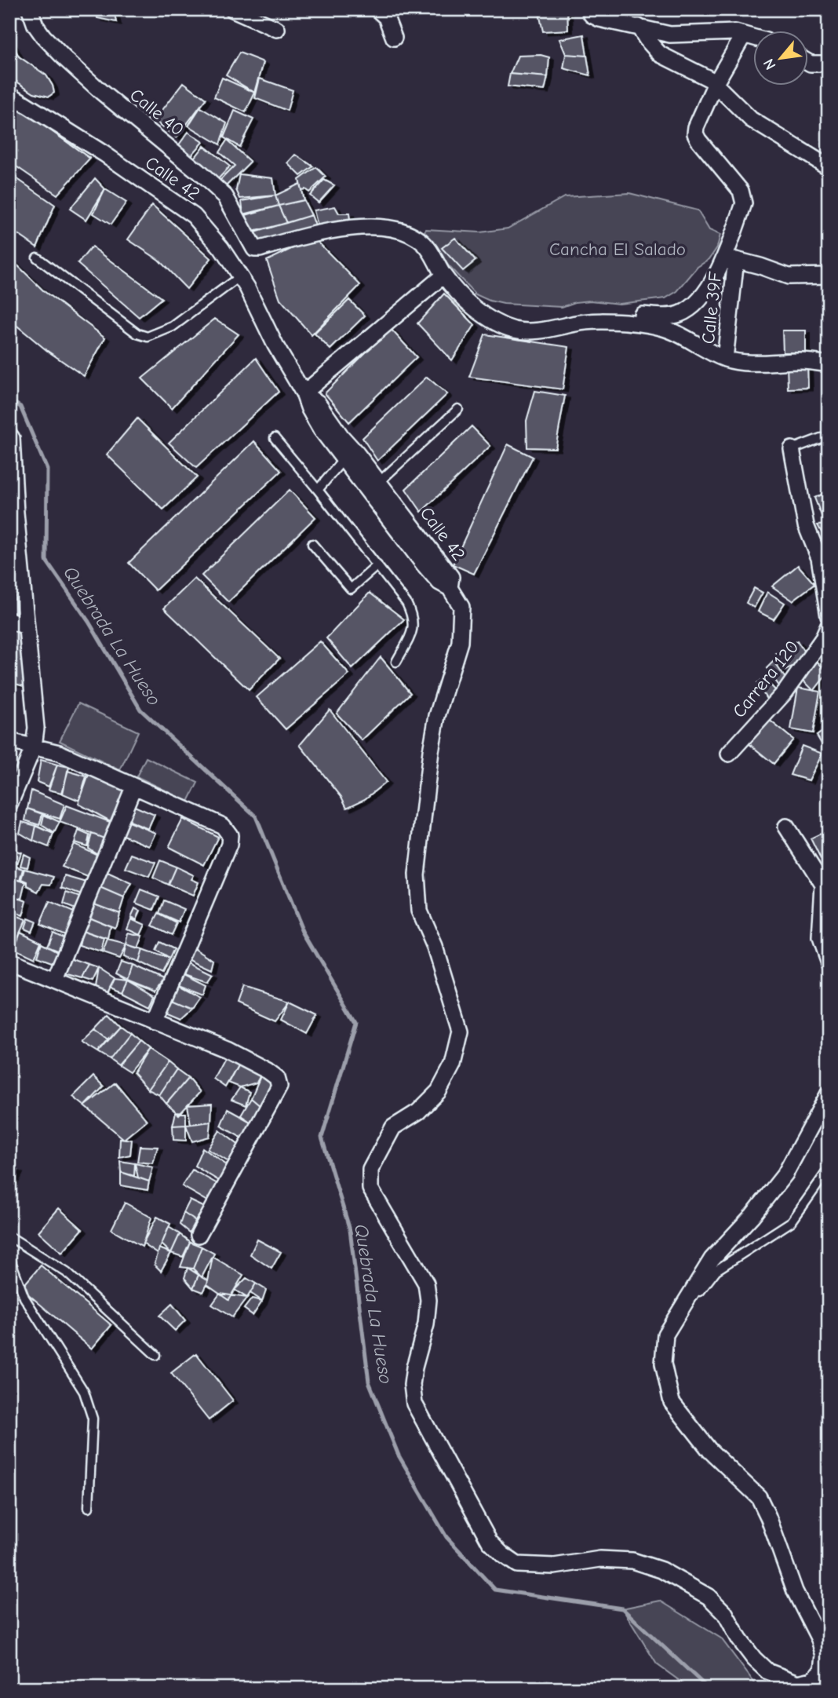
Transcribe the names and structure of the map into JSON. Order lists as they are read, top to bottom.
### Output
{
  "streets": {
    "street": [
      "Calle 40",
      "Calle 42",
      "Calle 39F",
      "Carrera 120"
    ]
  },
  "water": ["Quebrada La Hueso"],
  "parks": ["Cancha El Salado"],
  "north": "bottom left"
}
